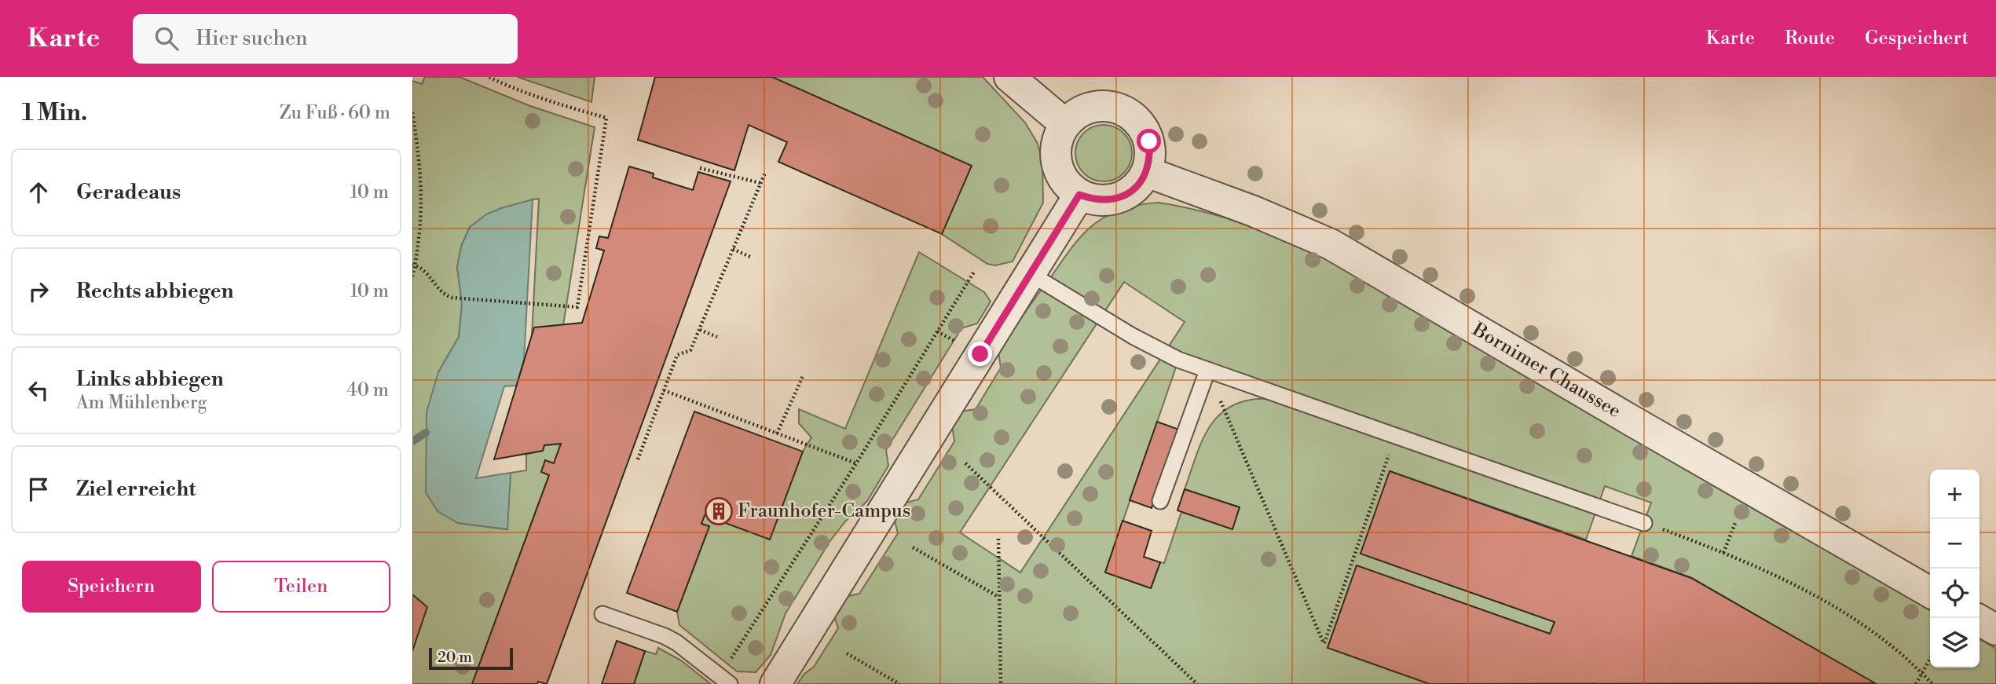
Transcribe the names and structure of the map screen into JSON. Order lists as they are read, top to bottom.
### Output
{
  "streets": {
    "street": ["Bornimer Chaussee"]
  },
  "places": {
    "building": ["Fraunhofer-Campus"]
  },
  "scale_bar": "20 m",
  "page": {
    "header": "Karte",
    "search": "Hier suchen",
    "nav": ["Karte", "Route", "Gespeichert"],
    "heading": ["1 Min.", "Zu Fuß · 60 m"],
    "list": [
      ["Geradeaus", "10 m"],
      ["Rechts abbiegen", "10 m"],
      ["Links abbiegen", "Am Mühlenberg", "40 m"],
      "Ziel erreicht"
    ],
    "map_buttons": ["+", "−"],
    "buttons": ["Speichern", "Teilen"],
    "scale": "20 m"
  }
}
